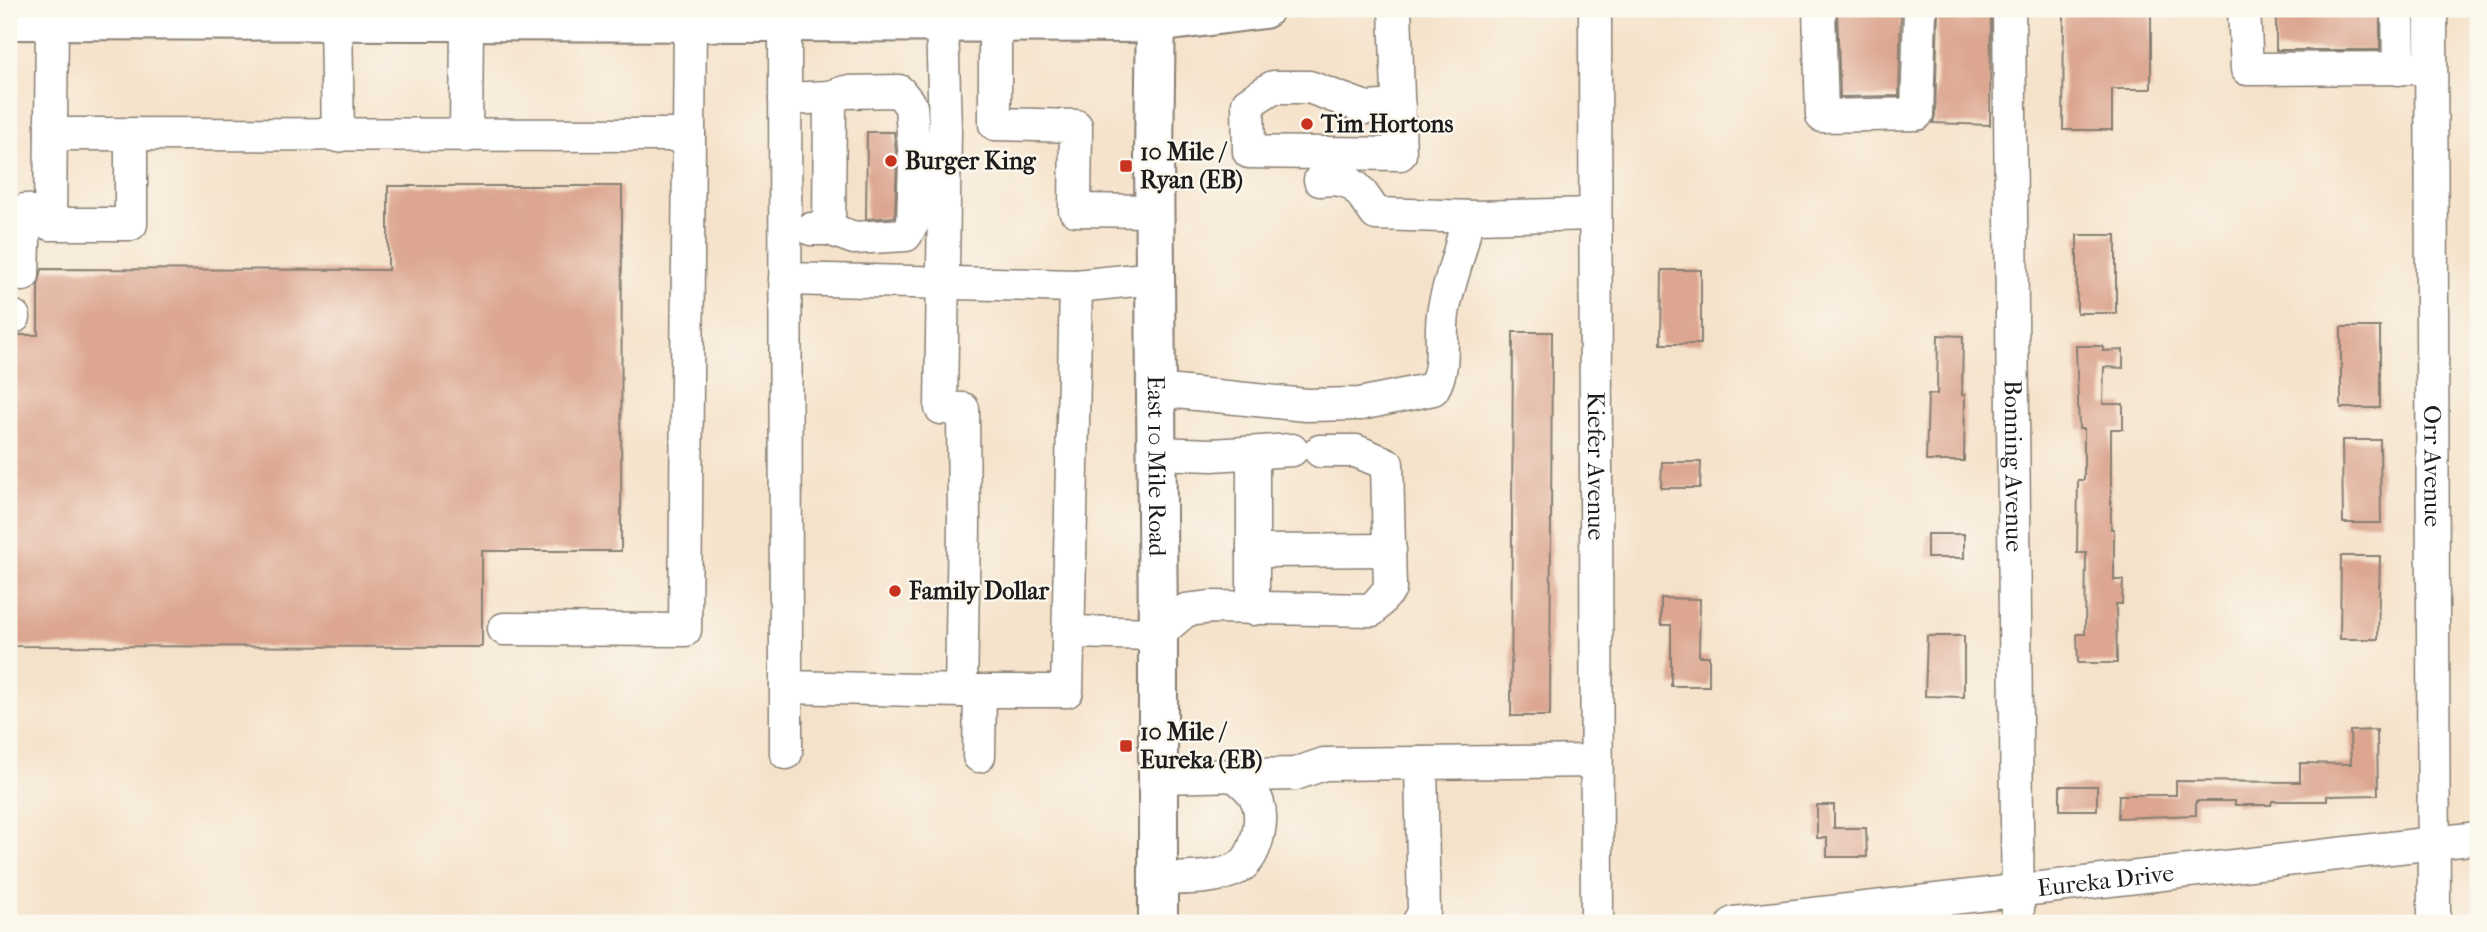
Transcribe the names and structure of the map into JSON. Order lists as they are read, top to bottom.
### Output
{
  "streets": {
    "main road": ["East 10 Mile Road"],
    "street": [
      "Kiefer Avenue",
      "Bonning Avenue",
      "Orr Avenue",
      "Eureka Drive"
    ]
  },
  "crossings": [
    ["Bonning Avenue", "Eureka Drive"],
    ["Orr Avenue", "Eureka Drive"]
  ],
  "places": {
    "other": ["Tim Hortons", "Burger King", "Family Dollar"],
    "transit": ["10 Mile / Ryan (EB)", "10 Mile / Eureka (EB)"]
  }
}
